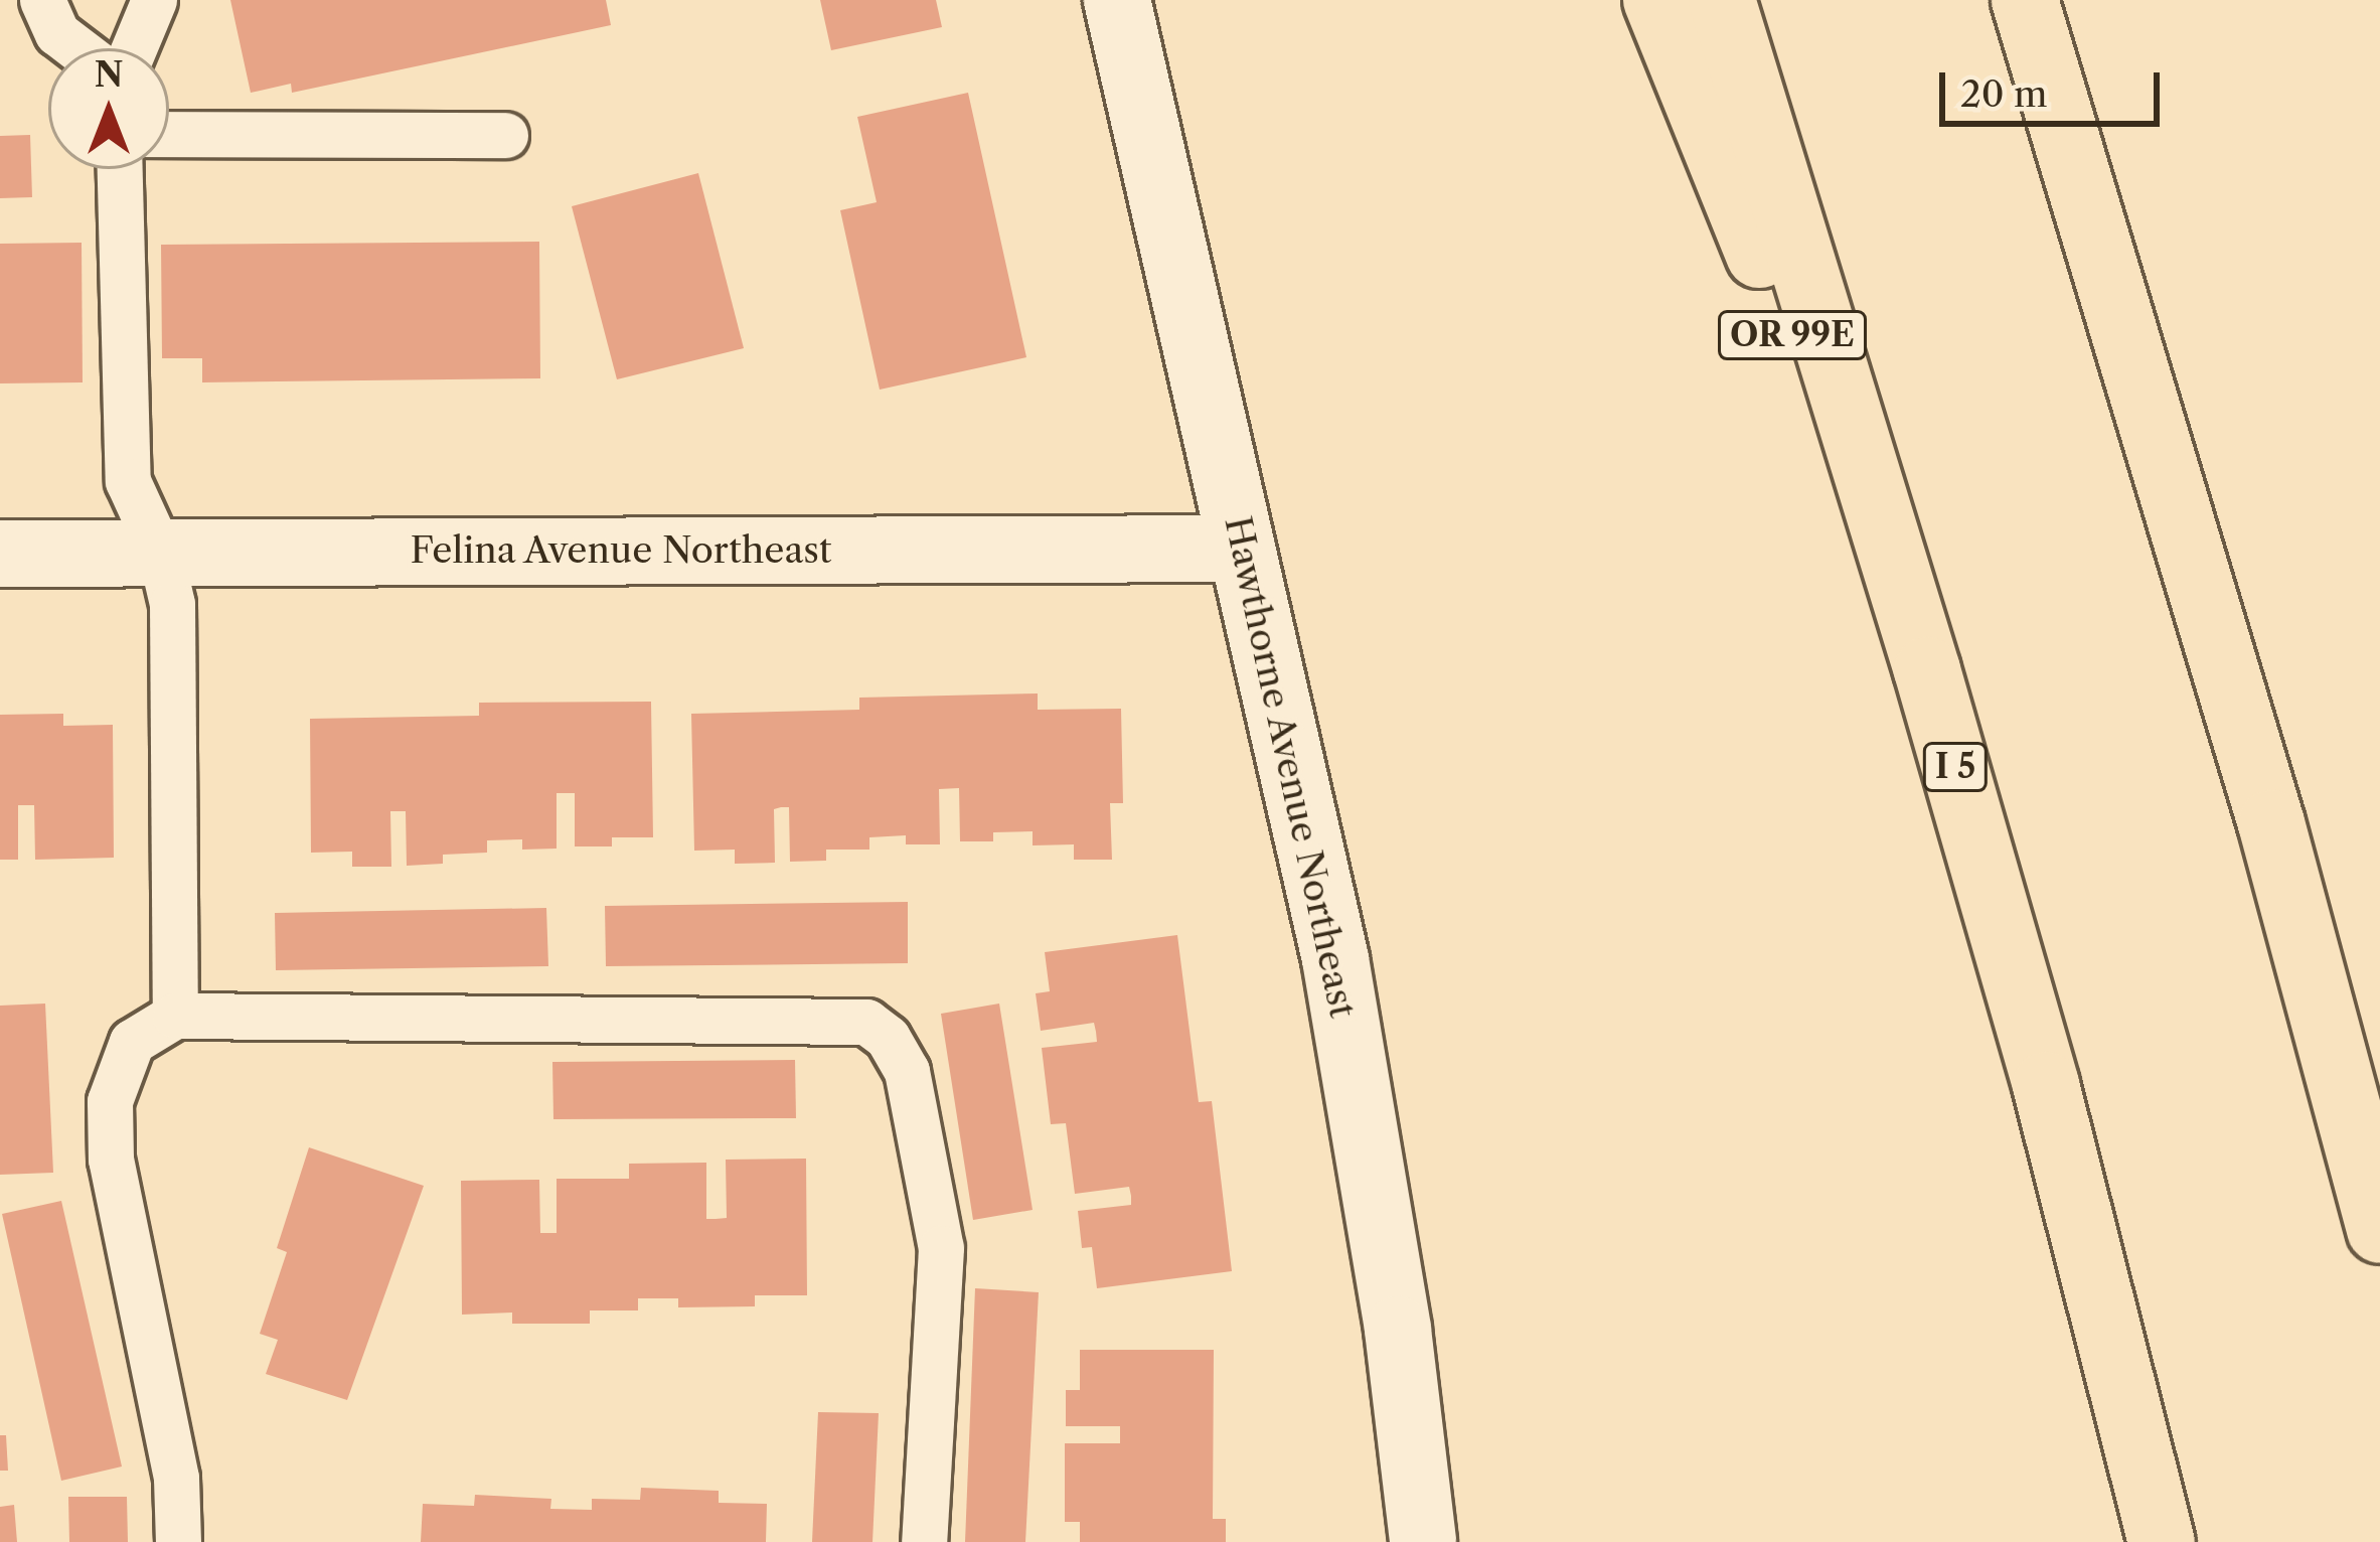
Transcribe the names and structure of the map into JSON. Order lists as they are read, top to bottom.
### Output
{
  "streets": {
    "highway": ["OR 99E", "I 5"],
    "main road": ["Felina Avenue Northeast", "Hawthorne Avenue Northeast"]
  },
  "crossings": [
    ["OR 99E", "I 5"],
    ["Felina Avenue Northeast", "Hawthorne Avenue Northeast"]
  ],
  "scale_bar": "20 m",
  "north": "top"
}
